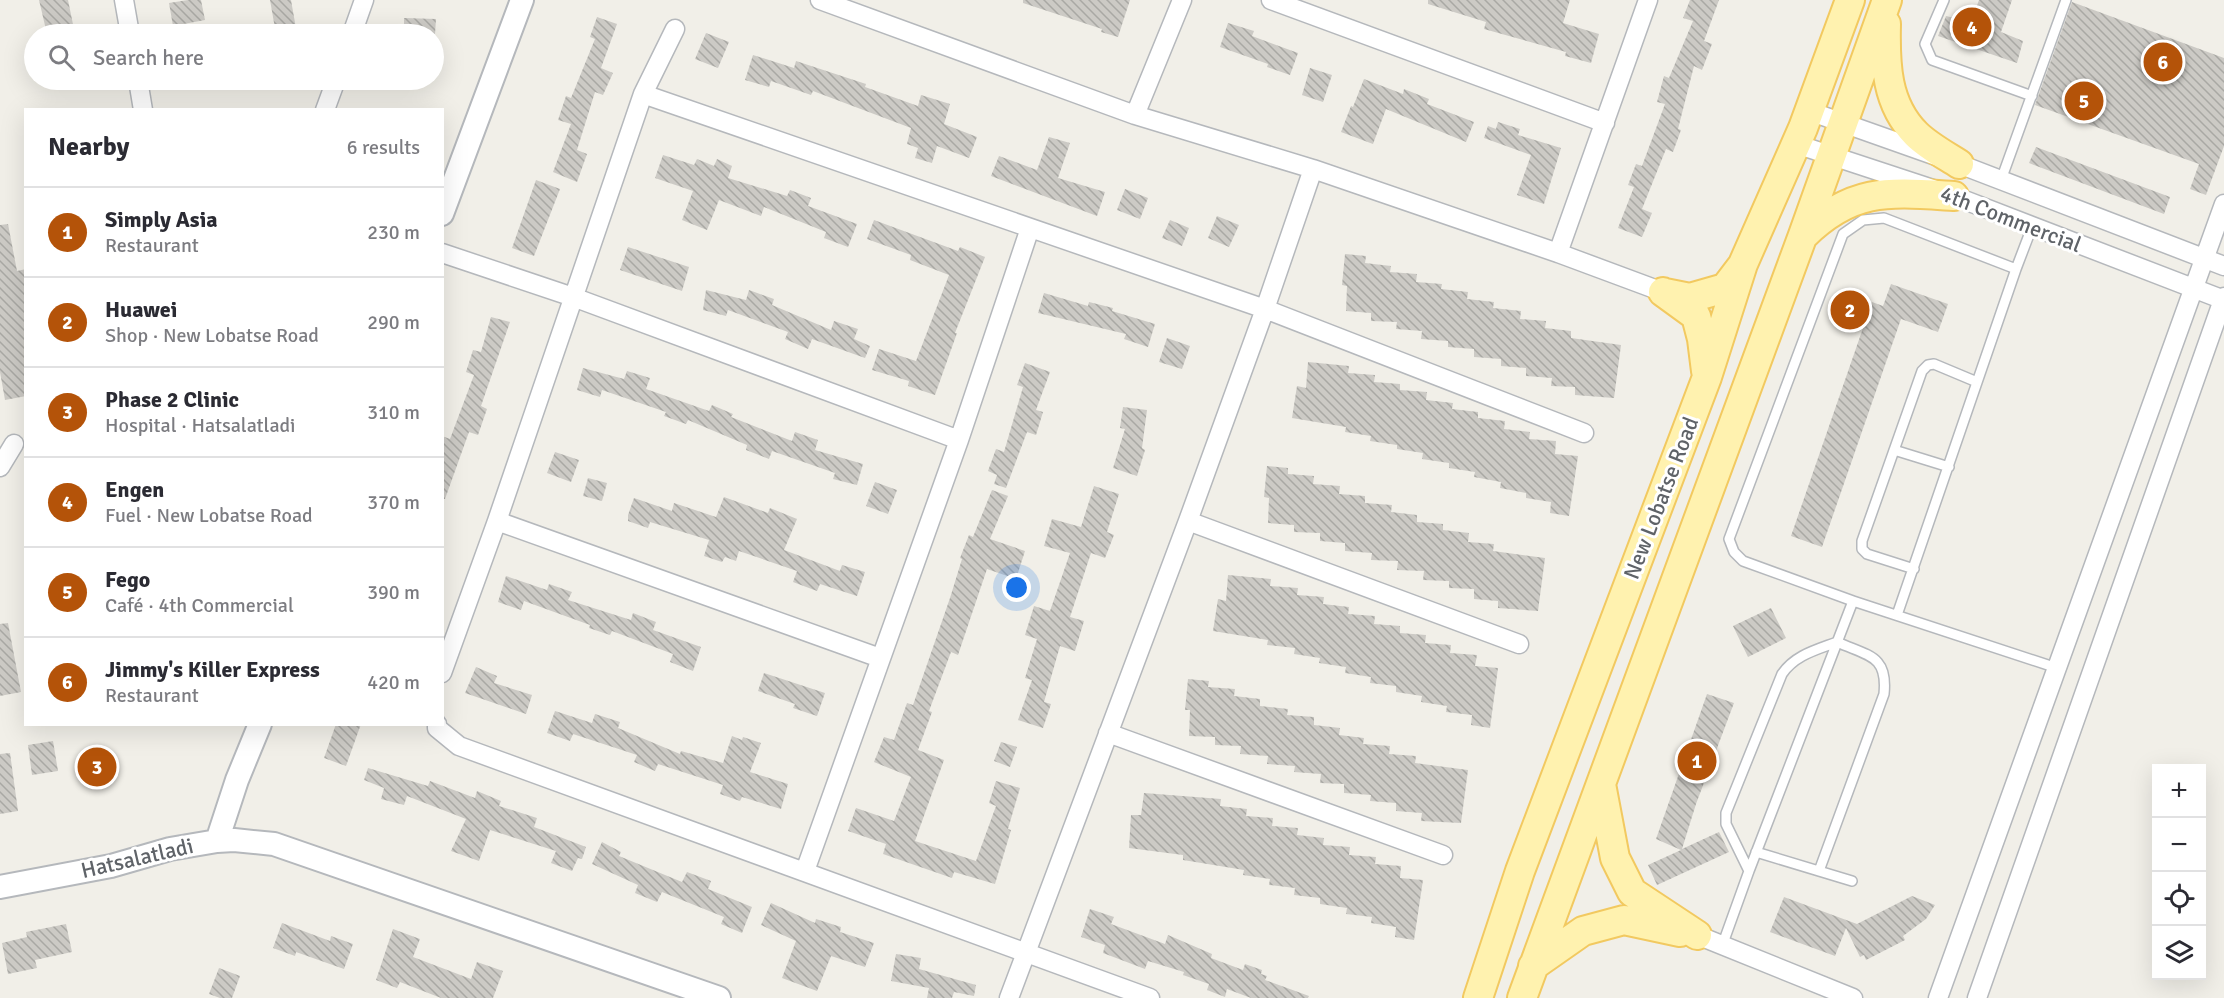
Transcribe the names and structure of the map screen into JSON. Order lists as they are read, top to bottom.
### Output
{
  "streets": {
    "main road": ["New Lobatse Road"],
    "street": ["4th Commercial", "Hatsalatladi"]
  },
  "crossings": [
    ["4th Commercial", "New Lobatse Road"]
  ],
  "page": {
    "pins": [
      "4",
      "6",
      "5",
      "2",
      "1",
      "3"
    ],
    "search": "Search here",
    "heading": ["Nearby", "6 results"],
    "list": [
      {
        "mark": "1",
        "name": "Simply Asia",
        "note": "Restaurant",
        "value": "230 m"
      },
      {
        "mark": "2",
        "name": "Huawei",
        "note": "Shop · New Lobatse Road",
        "value": "290 m"
      },
      {
        "mark": "3",
        "name": "Phase 2 Clinic",
        "note": "Hospital · Hatsalatladi",
        "value": "310 m"
      },
      {
        "mark": "4",
        "name": "Engen",
        "note": "Fuel · New Lobatse Road",
        "value": "370 m"
      },
      {
        "mark": "5",
        "name": "Fego",
        "note": "Café · 4th Commercial",
        "value": "390 m"
      },
      {
        "mark": "6",
        "name": "Jimmy's Killer Express",
        "note": "Restaurant",
        "value": "420 m"
      }
    ],
    "map_buttons": ["+", "−"]
  }
}
